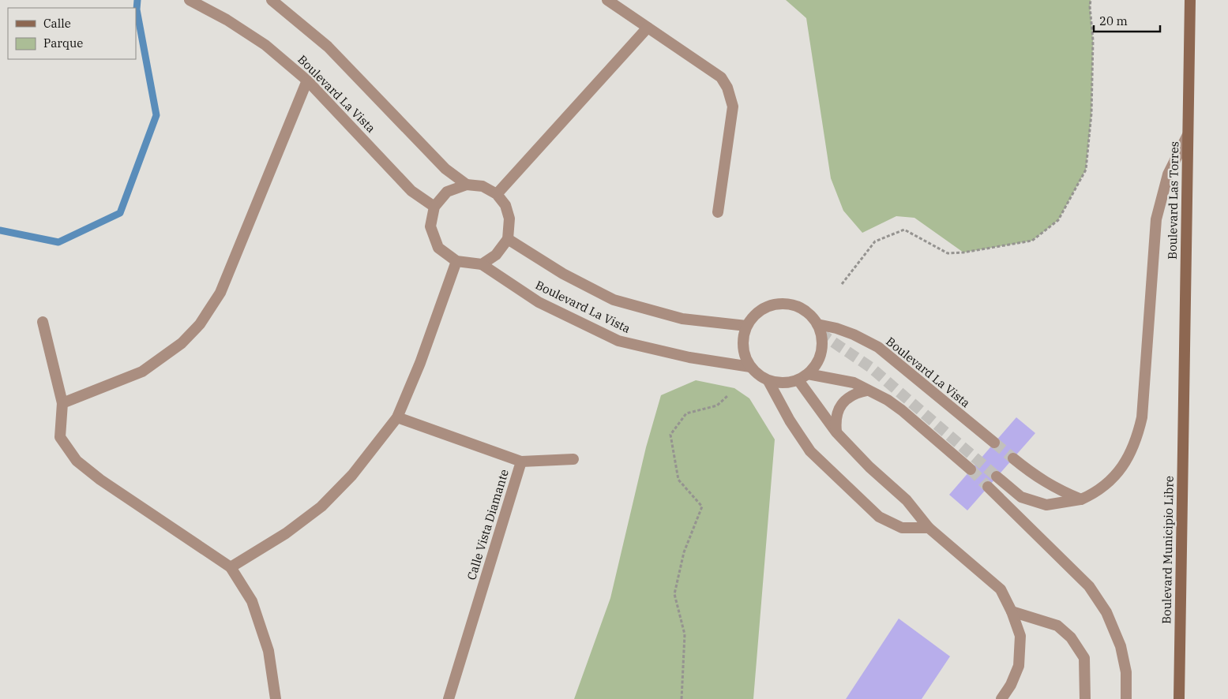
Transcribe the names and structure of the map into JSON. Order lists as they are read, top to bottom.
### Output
{
  "streets": {
    "main road": ["Boulevard Las Torres", "Boulevard Municipio Libre"],
    "street": ["Boulevard La Vista", "Calle Vista Diamante"]
  },
  "crossings": [
    ["Boulevard Las Torres", "Boulevard Municipio Libre"]
  ],
  "legend": ["Calle", "Parque"],
  "scale_bar": "20 m"
}
